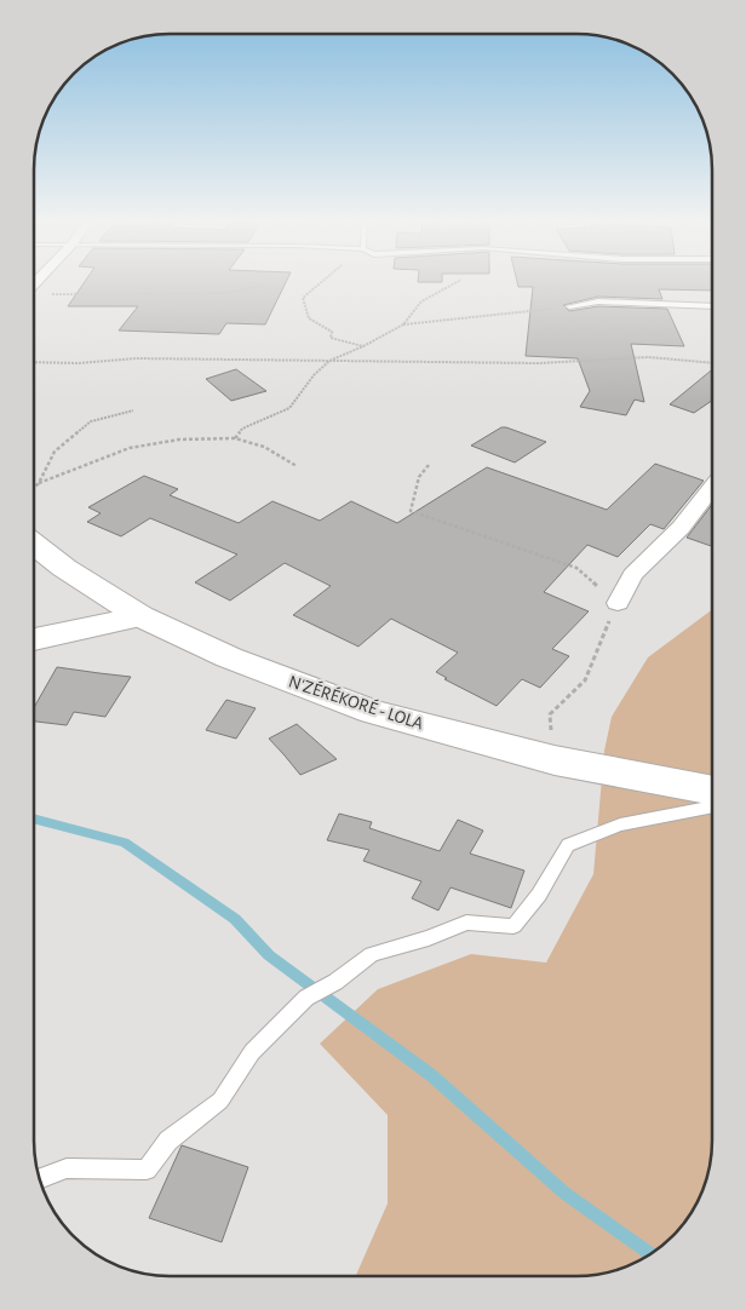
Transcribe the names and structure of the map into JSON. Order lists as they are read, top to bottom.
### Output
{
  "streets": {
    "main road": ["N'ZÉRÉKORÉ - LOLA"]
  }
}
